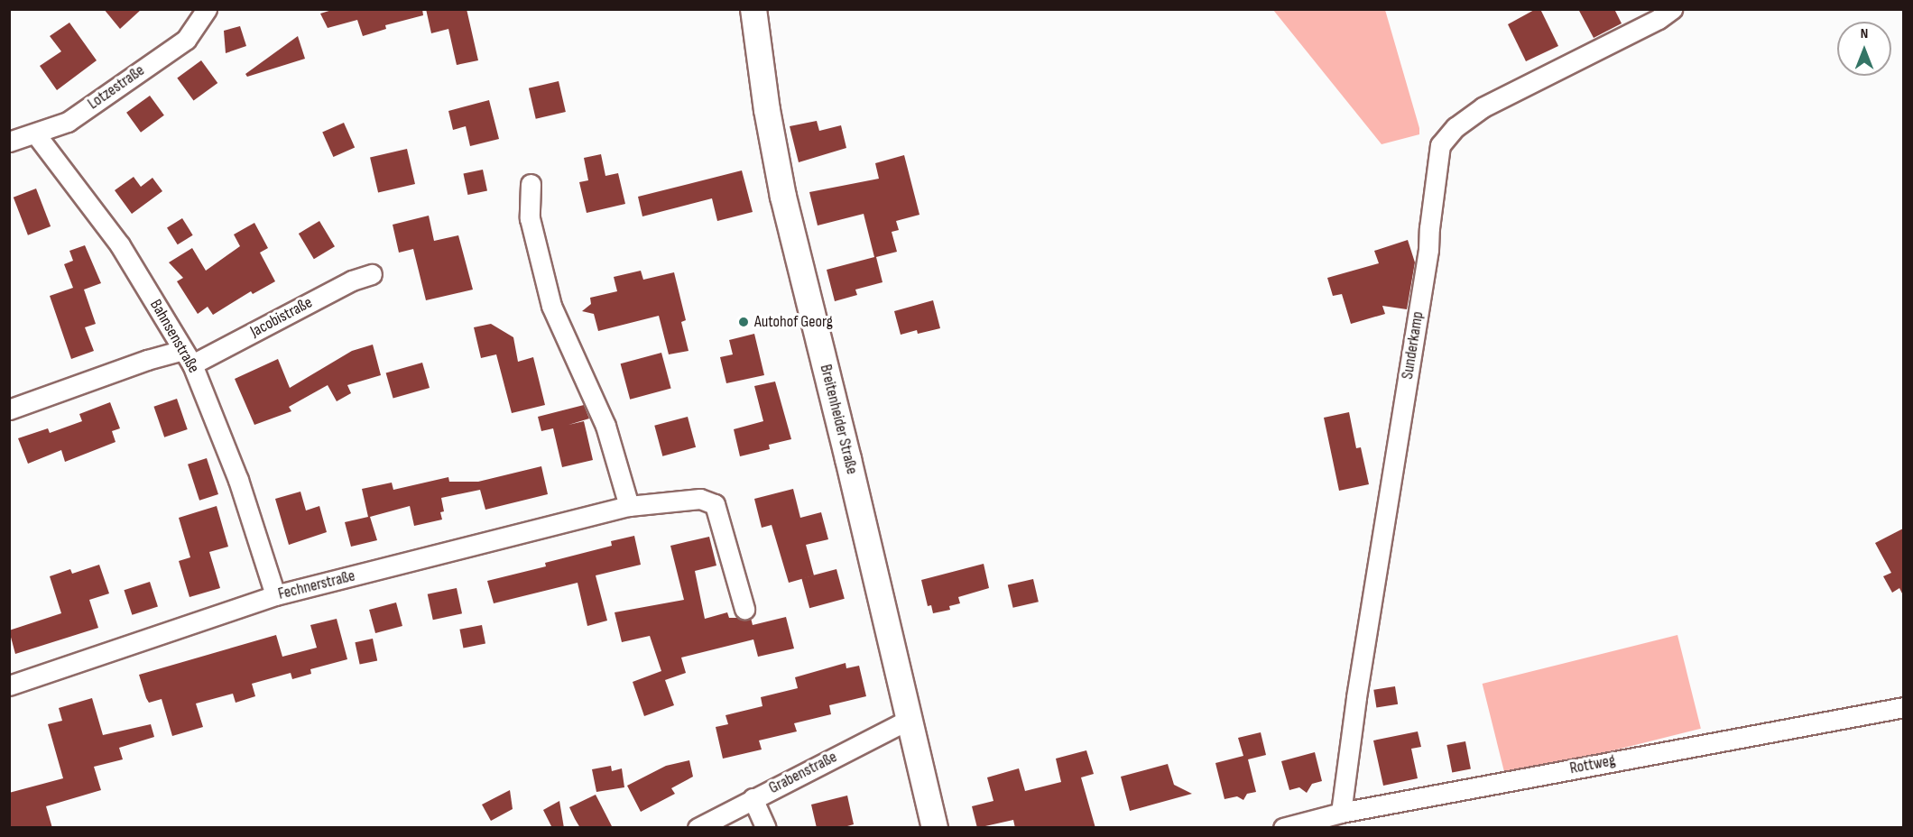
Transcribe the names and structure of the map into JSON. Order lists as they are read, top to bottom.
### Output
{
  "streets": {
    "street": [
      "Lotzestraße",
      "Jacobistraße",
      "Bahnsenstraße",
      "Sunderkamp",
      "Breitenheider Straße",
      "Fechnerstraße",
      "Rottweg",
      "Grabenstraße"
    ]
  },
  "crossings": [
    ["Lotzestraße", "Bahnsenstraße"],
    ["Jacobistraße", "Bahnsenstraße"],
    ["Bahnsenstraße", "Fechnerstraße"],
    ["Sunderkamp", "Rottweg"],
    ["Breitenheider Straße", "Grabenstraße"]
  ],
  "places": ["Autohof Georg"],
  "north": "top"
}
